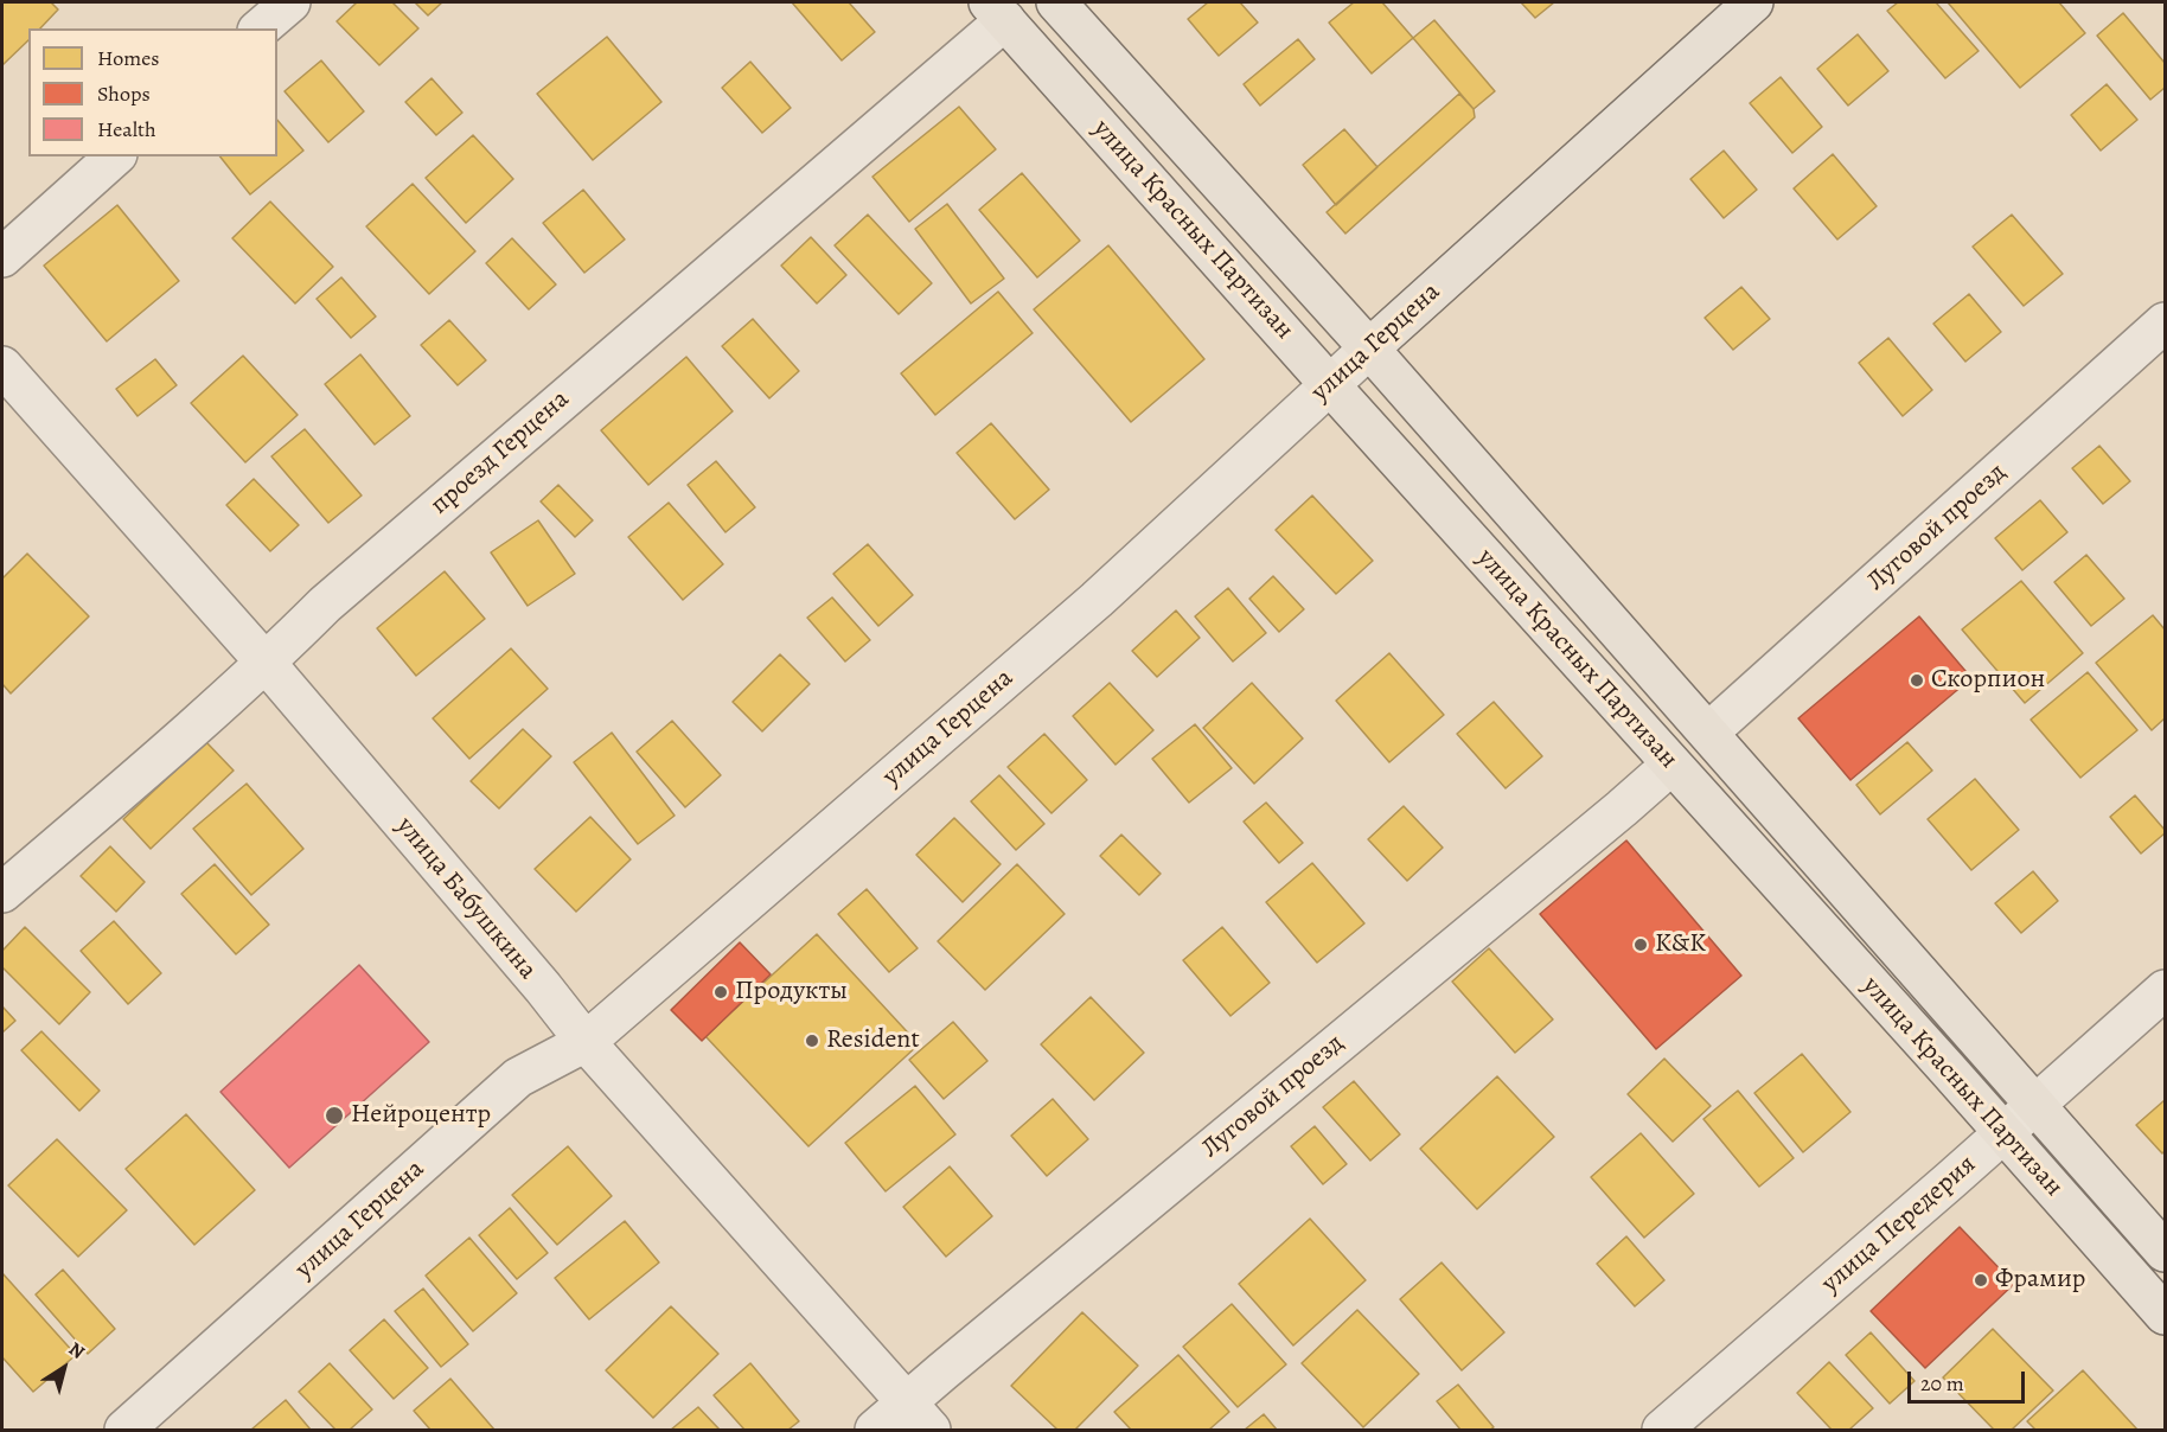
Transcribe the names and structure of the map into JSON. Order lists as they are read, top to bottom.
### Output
{
  "streets": {
    "main road": ["улица Красных Партизан", "улица Герцена"],
    "street": [
      "проезд Герцена",
      "Луговой проезд",
      "улица Бабушкина",
      "улица Передерия"
    ]
  },
  "crossings": [
    ["улица Красных Партизан", "улица Герцена"],
    ["улица Красных Партизан", "проезд Герцена"],
    ["улица Красных Партизан", "Луговой проезд"],
    ["улица Красных Партизан", "улица Передерия"],
    ["улица Герцена", "улица Бабушкина"],
    ["проезд Герцена", "улица Бабушкина"],
    ["Луговой проезд", "улица Бабушкина"]
  ],
  "places": [
    "Скорпион",
    "K&K",
    "Продукты",
    "Resident",
    "Нейроцентр",
    "Фрамир"
  ],
  "legend": ["Homes", "Shops", "Health"],
  "scale_bar": "20 m",
  "north": "top right"
}
